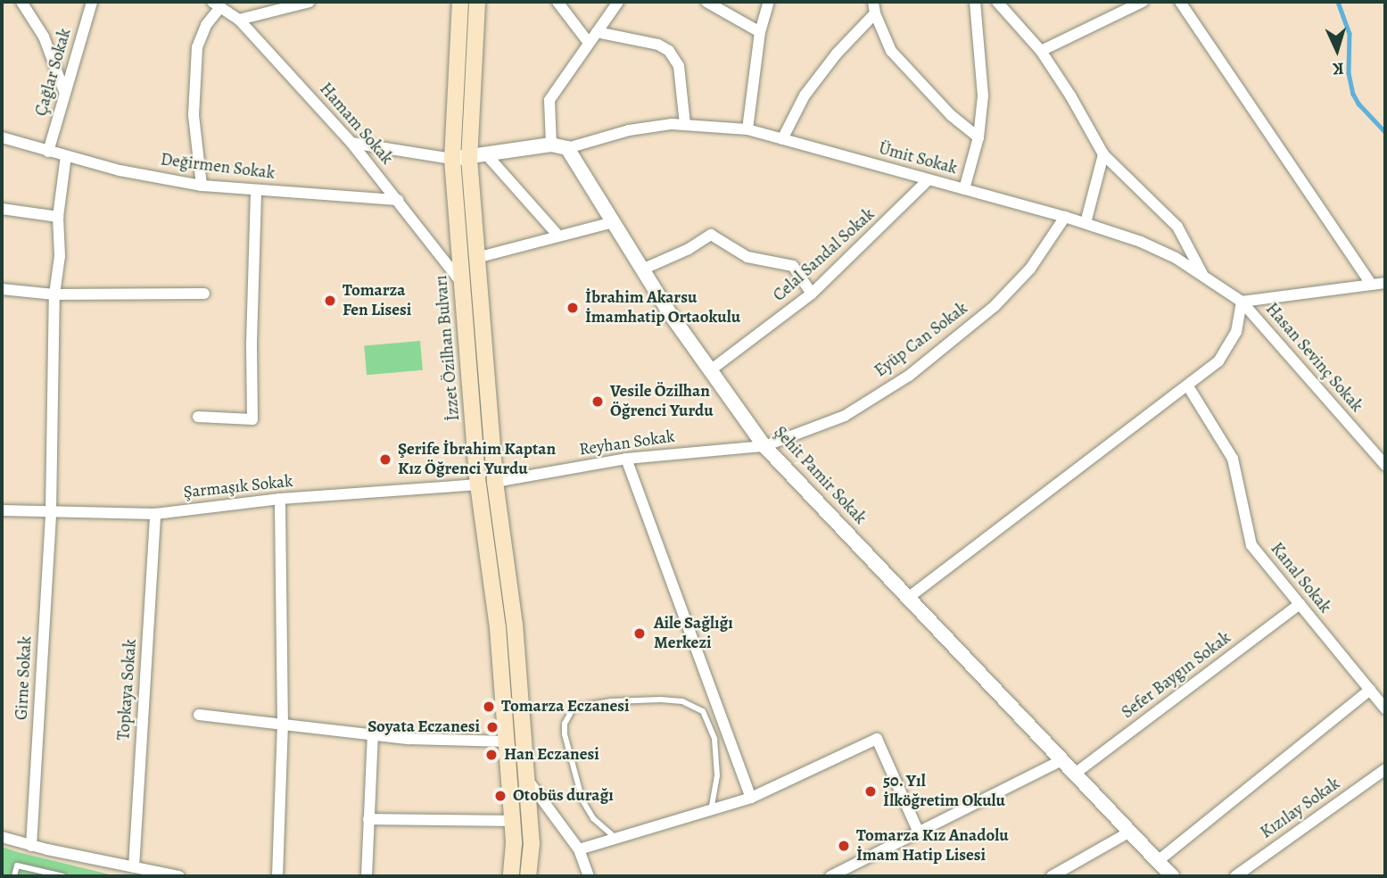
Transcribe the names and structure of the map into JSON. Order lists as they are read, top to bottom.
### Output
{
  "streets": {
    "main road": ["İzzet Özilhan Bulvarı"],
    "street": [
      "Çağlar Sokak",
      "Hamam Sokak",
      "Ümit Sokak",
      "Değirmen Sokak",
      "Celal Sandal Sokak",
      "Eyüp Can Sokak",
      "Hasan Sevinç Sokak",
      "Reyhan Sokak",
      "Şehit Pamir Sokak",
      "Şarmaşık Sokak",
      "Kanal Sokak",
      "Sefer Baygın Sokak",
      "Girne Sokak",
      "Topkaya Sokak",
      "Kızılay Sokak"
    ]
  },
  "crossings": [
    ["Çağlar Sokak", "Değirmen Sokak"],
    ["Hamam Sokak", "Değirmen Sokak"],
    ["Hamam Sokak", "İzzet Özilhan Bulvarı"],
    ["Ümit Sokak", "Celal Sandal Sokak"],
    ["Ümit Sokak", "Eyüp Can Sokak"],
    ["Ümit Sokak", "Hasan Sevinç Sokak"],
    ["Ümit Sokak", "Şehit Pamir Sokak"],
    ["Değirmen Sokak", "Girne Sokak"],
    ["Celal Sandal Sokak", "Şehit Pamir Sokak"],
    ["Eyüp Can Sokak", "Reyhan Sokak"],
    ["Eyüp Can Sokak", "Şehit Pamir Sokak"],
    ["İzzet Özilhan Bulvarı", "Reyhan Sokak"],
    ["İzzet Özilhan Bulvarı", "Şarmaşık Sokak"],
    ["Reyhan Sokak", "Şehit Pamir Sokak"],
    ["Şehit Pamir Sokak", "Sefer Baygın Sokak"],
    ["Şarmaşık Sokak", "Girne Sokak"],
    ["Şarmaşık Sokak", "Topkaya Sokak"],
    ["Kanal Sokak", "Sefer Baygın Sokak"]
  ],
  "places": [
    "Tomarza Fen Lisesi",
    "İbrahim Akarsu İmamhatip Ortaokulu",
    "Vesile Özilhan Öğrenci Yurdu",
    "Şerife İbrahim Kaptan Kız Öğrenci Yurdu",
    "Aile Sağlığı Merkezi",
    "Tomarza Eczanesi",
    "Soyata Eczanesi",
    "Han Eczanesi",
    "50. Yıl İlköğretim Okulu",
    "Otobüs durağı",
    "Tomarza Kız Anadolu İmam Hatip Lisesi"
  ],
  "north": "bottom"
}
